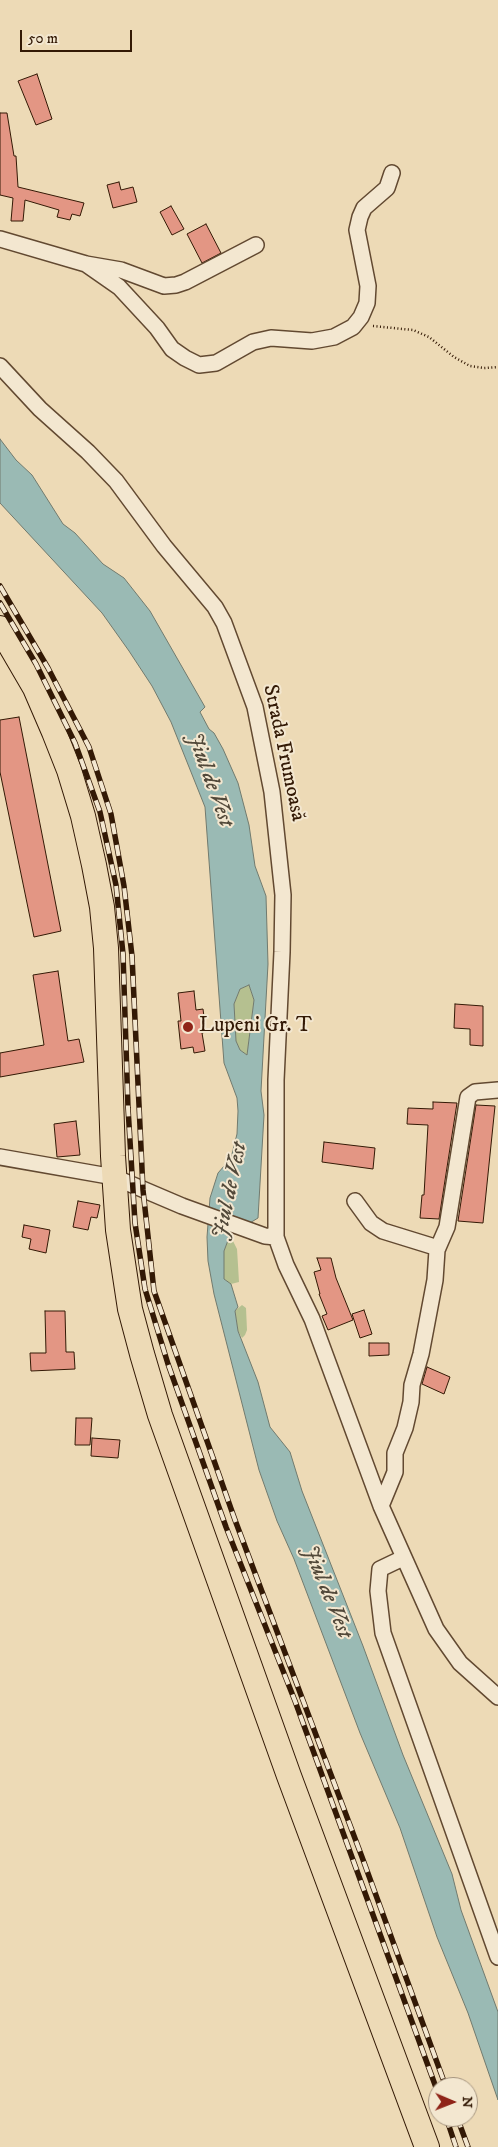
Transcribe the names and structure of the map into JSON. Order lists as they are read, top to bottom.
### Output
{
  "streets": {
    "street": ["Strada Frumoasă"]
  },
  "water": ["Jiul de Vest"],
  "places": ["Lupeni Gr. T"],
  "scale_bar": "50 m",
  "north": "right"
}
